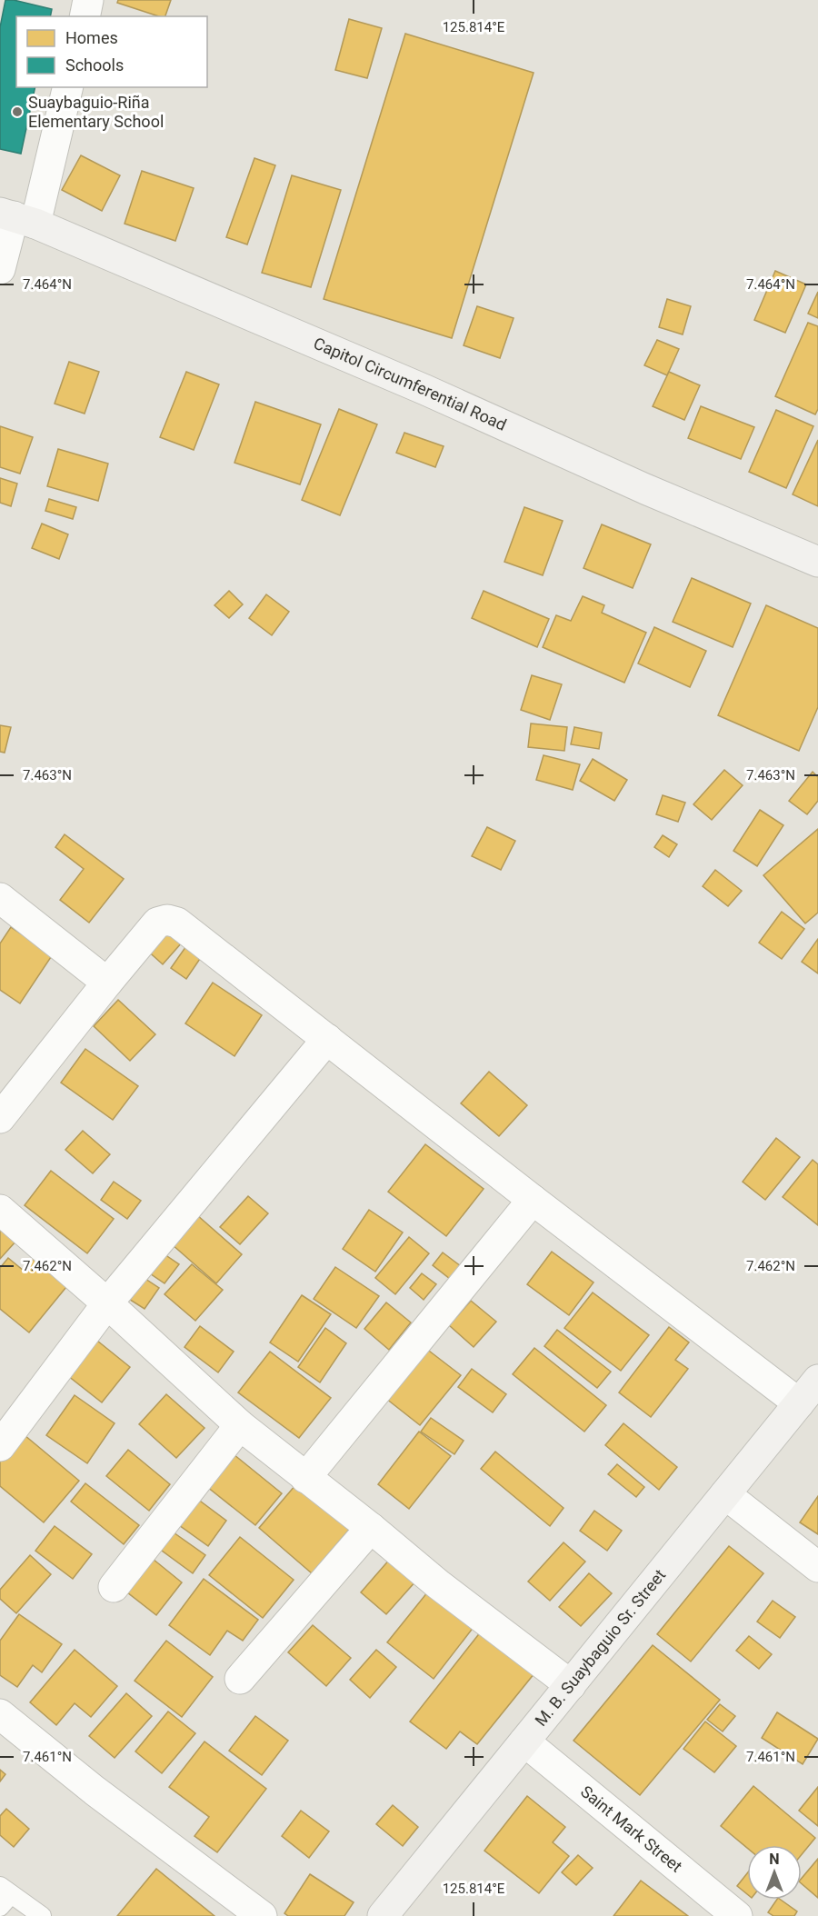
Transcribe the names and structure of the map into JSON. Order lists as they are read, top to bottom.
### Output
{
  "streets": {
    "main road": ["Capitol Circumferential Road", "M. B. Suaybaguio Sr. Street"],
    "street": ["Saint Mark Street"]
  },
  "crossings": [
    ["M. B. Suaybaguio Sr. Street", "Saint Mark Street"]
  ],
  "places": ["Suaybaguio-Riña Elementary School"],
  "legend": ["Homes", "Schools"],
  "north": "top",
  "coordinates": [
    "125.814°E",
    "7.464°N",
    "7.463°N",
    "7.462°N",
    "7.461°N"
  ]
}
